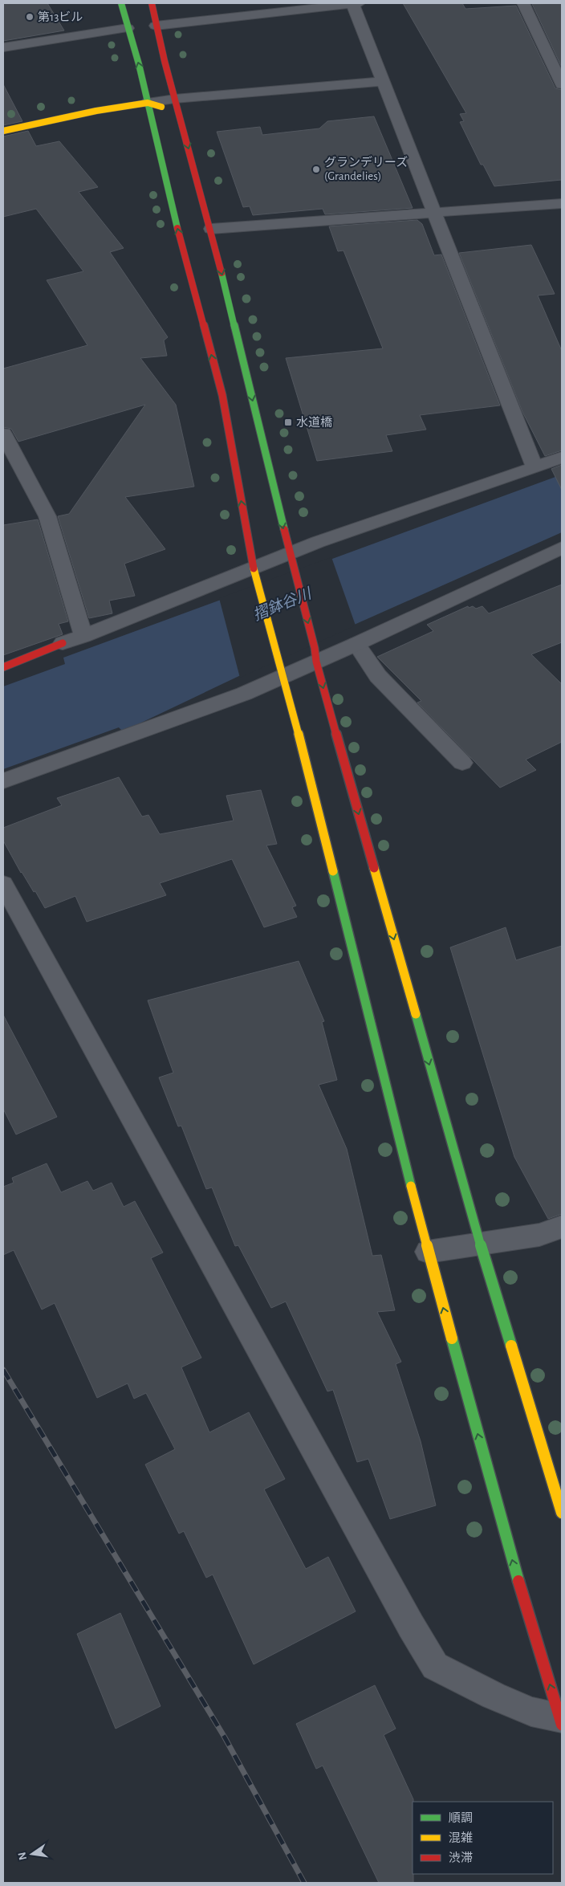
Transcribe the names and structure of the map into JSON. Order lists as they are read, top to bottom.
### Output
{
  "water": ["摺鉢谷川"],
  "places": {
    "other": ["第13ビル", "グランデリーズ (Grandelies)"],
    "transit": ["水道橋"]
  },
  "legend": ["順調", "混雑", "渋滞"],
  "north": "left"
}
